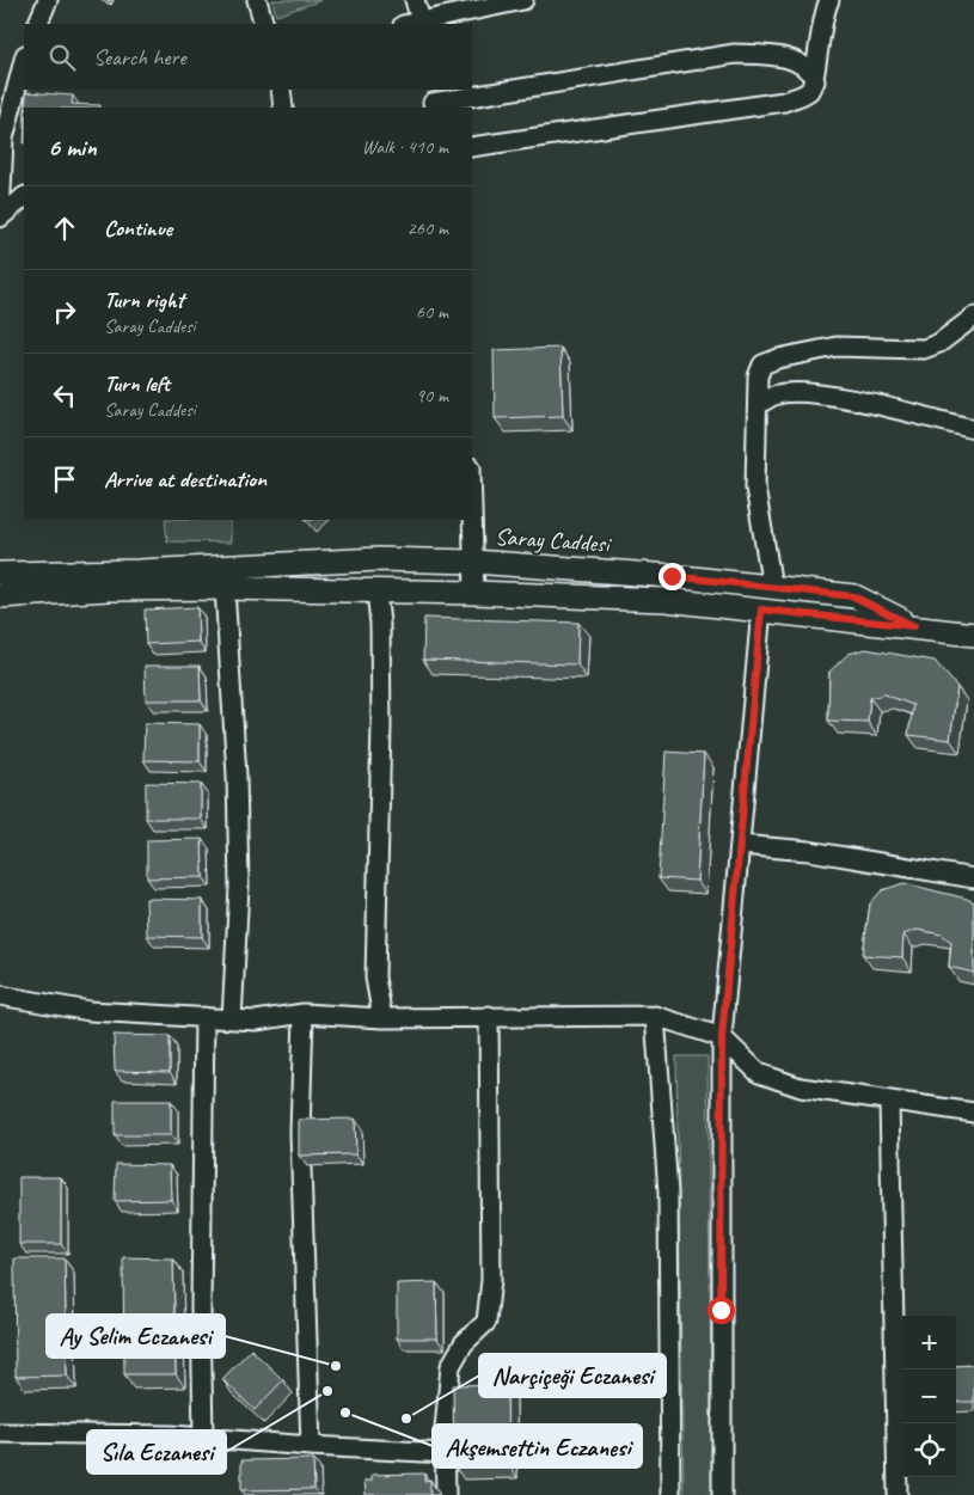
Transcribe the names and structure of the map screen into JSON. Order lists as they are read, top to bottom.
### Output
{
  "streets": {
    "street": ["Saray Caddesi"]
  },
  "places": [
    "Ay Selim Eczanesi",
    "Sıla Eczanesi",
    "Akşemsettin Eczanesi",
    "Narçiçeği Eczanesi"
  ],
  "page": {
    "search": "Search here",
    "heading": ["6 min", "Walk · 410 m"],
    "list": [
      ["Continue", "260 m"],
      ["Turn right", "Saray Caddesi", "60 m"],
      ["Turn left", "Saray Caddesi", "90 m"],
      "Arrive at destination"
    ],
    "map_buttons": ["+", "−"]
  }
}
